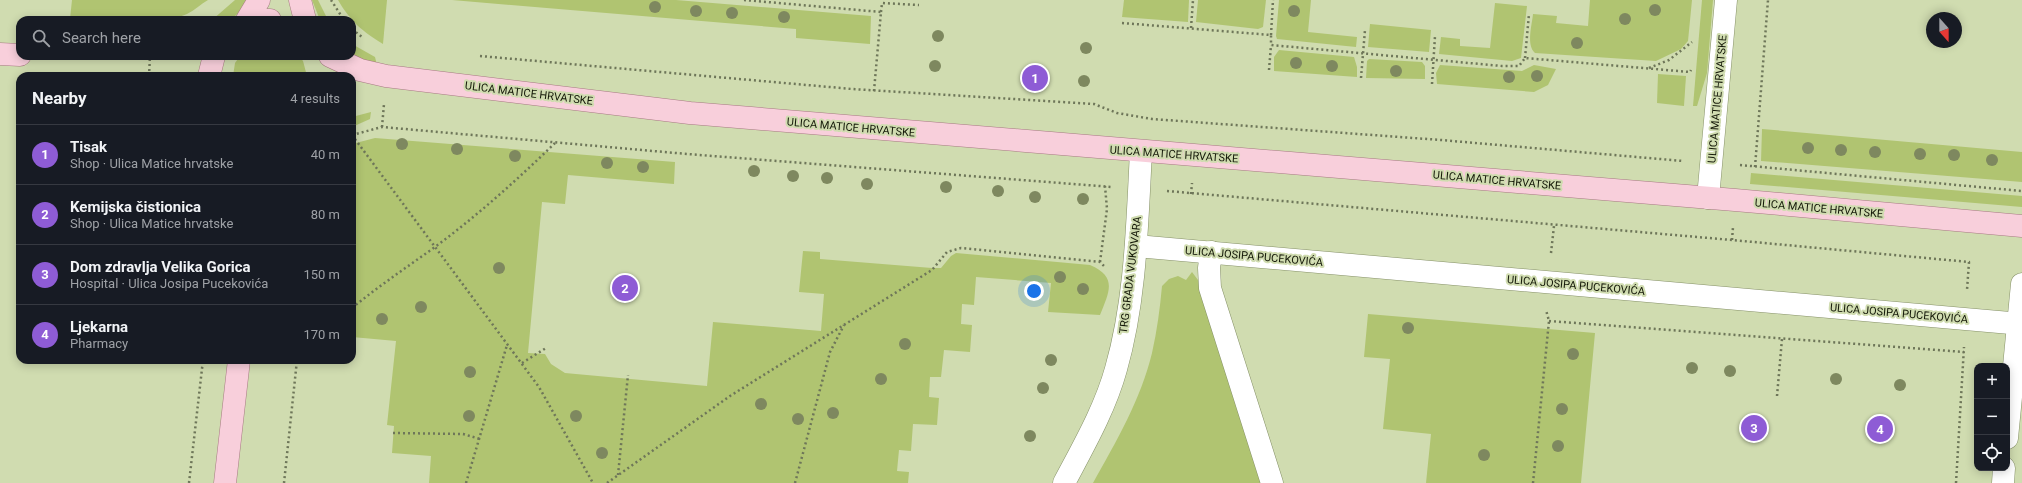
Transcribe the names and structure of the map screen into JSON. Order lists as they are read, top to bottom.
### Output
{
  "streets": {
    "main road": ["ULICA MATICE HRVATSKE"],
    "street": ["ULICA JOSIPA PUCEKOVIĆA", "TRG GRADA VUKOVARA"]
  },
  "crossings": [
    ["ULICA MATICE HRVATSKE", "TRG GRADA VUKOVARA"],
    ["ULICA JOSIPA PUCEKOVIĆA", "TRG GRADA VUKOVARA"]
  ],
  "north": "bottom",
  "page": {
    "search": "Search here",
    "pins": [
      "1",
      "2",
      "3",
      "4"
    ],
    "heading": ["Nearby", "4 results"],
    "list": [
      {
        "mark": "1",
        "name": "Tisak",
        "note": "Shop · Ulica Matice hrvatske",
        "value": "40 m"
      },
      {
        "mark": "2",
        "name": "Kemijska čistionica",
        "note": "Shop · Ulica Matice hrvatske",
        "value": "80 m"
      },
      {
        "mark": "3",
        "name": "Dom zdravlja Velika Gorica",
        "note": "Hospital · Ulica Josipa Pucekovića",
        "value": "150 m"
      },
      {
        "mark": "4",
        "name": "Ljekarna",
        "note": "Pharmacy",
        "value": "170 m"
      }
    ],
    "map_buttons": ["+", "−"]
  }
}
